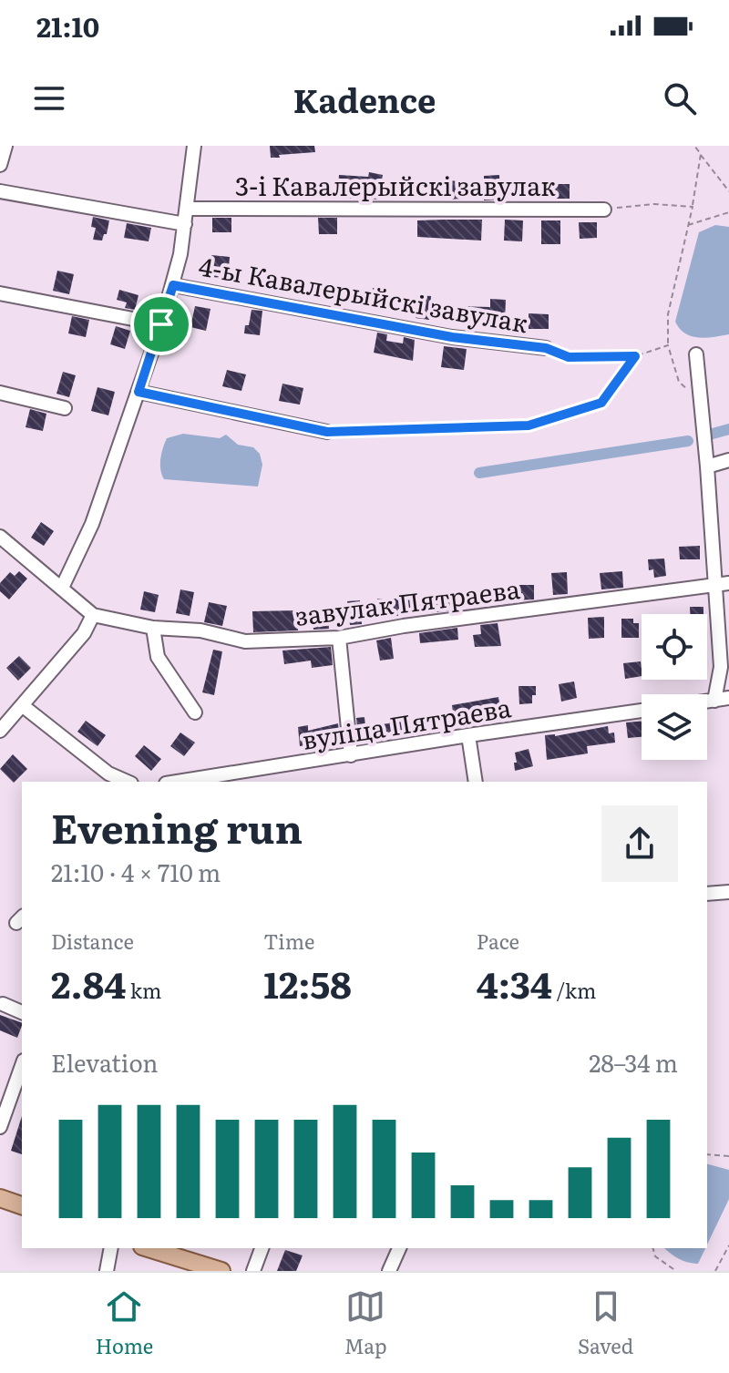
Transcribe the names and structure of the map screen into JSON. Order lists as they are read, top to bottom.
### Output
{
  "streets": {
    "street": [
      "3-і Кавалерыйскі завулак",
      "4-ы Кавалерыйскі завулак",
      "завулак Пятраева",
      "вуліца Пятраева"
    ]
  },
  "page": {
    "status": "21:10",
    "header": "Kadence",
    "heading": ["Evening run", "21:10 · 4 × 710 m"],
    "stats": [
      ["Distance", "2.84 km"],
      ["Time", "12:58"],
      ["Pace", "4:34 /km"]
    ],
    "chart": ["Elevation", "28–34 m"],
    "tabs": ["Home", "Map", "Saved"]
  }
}
